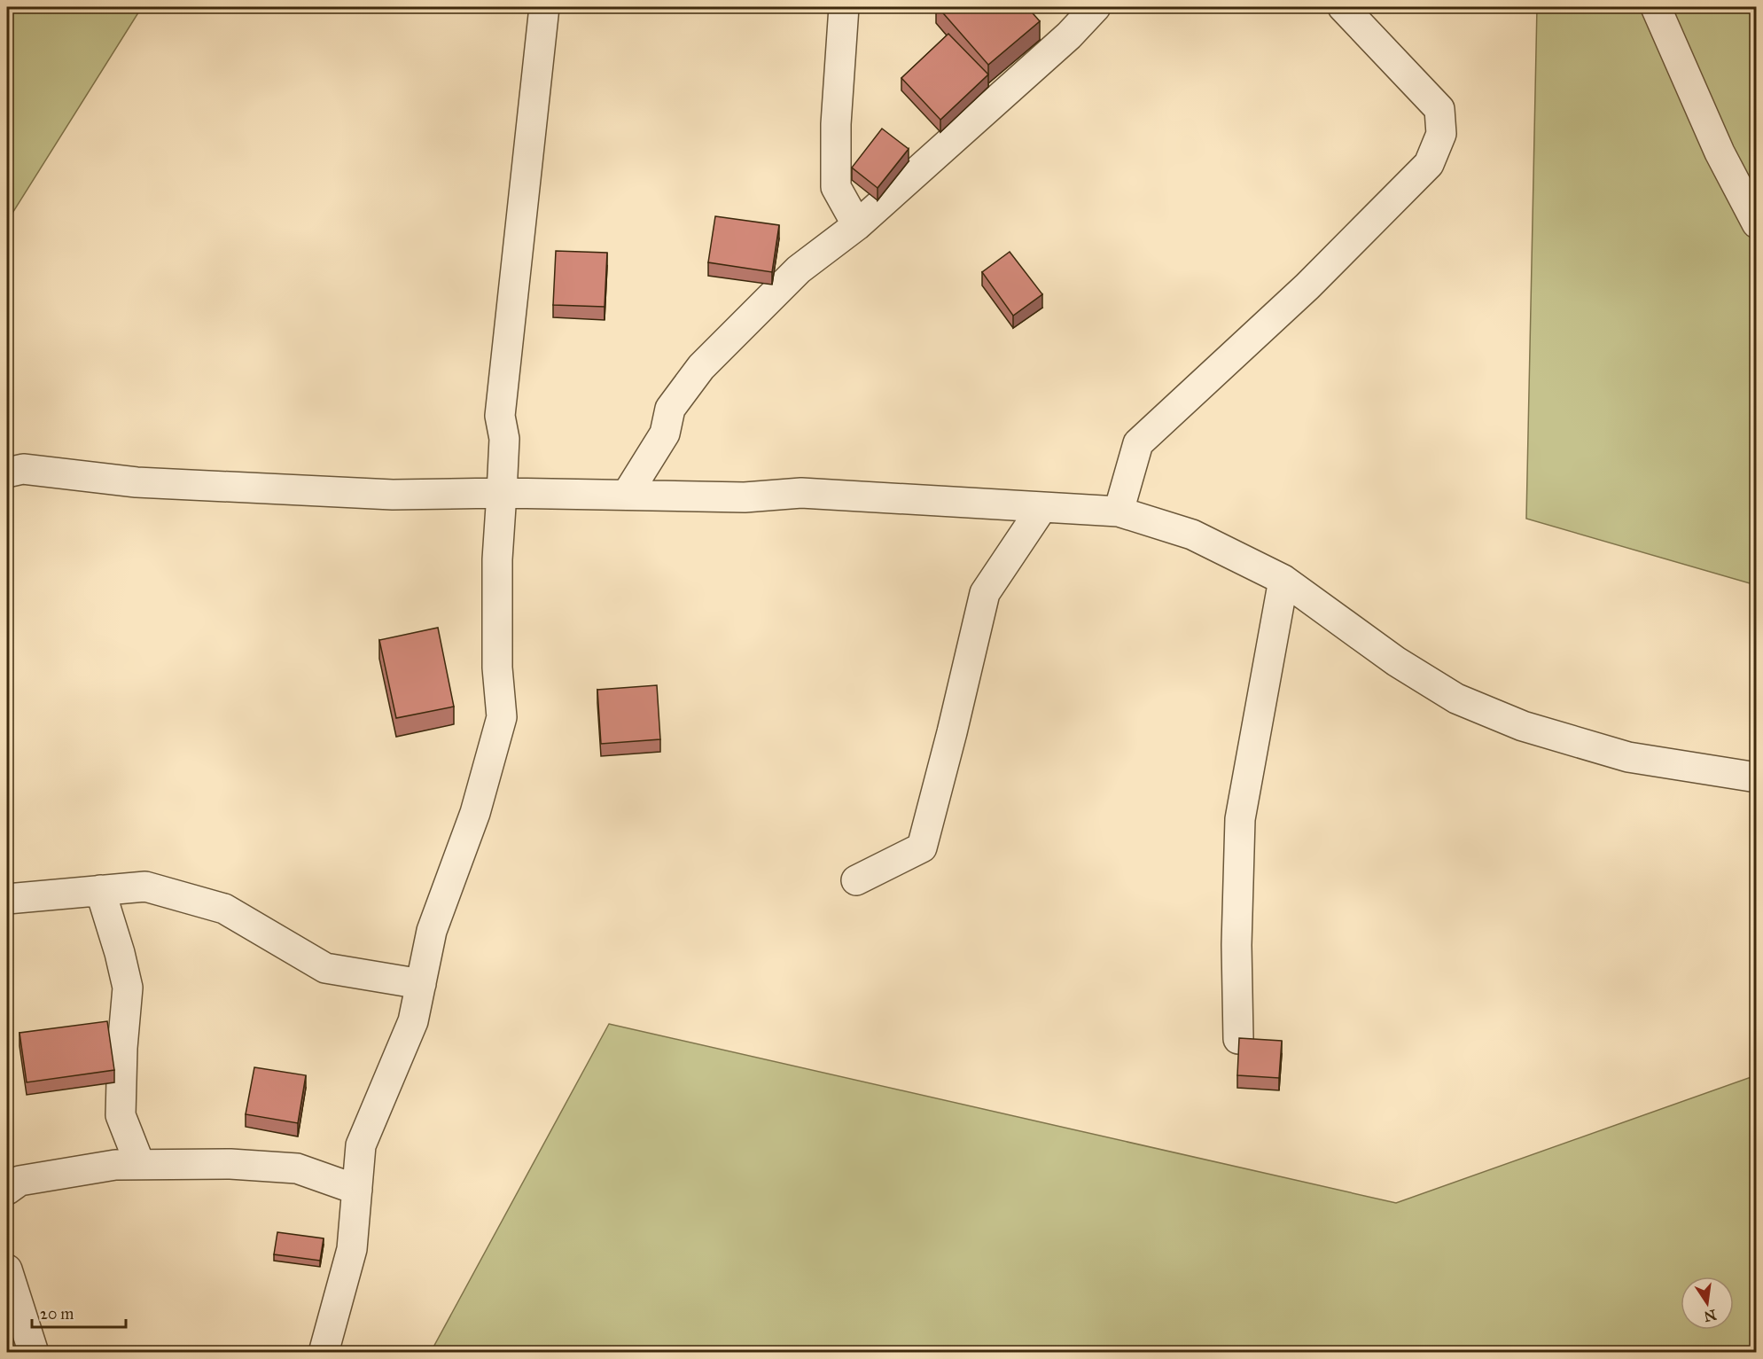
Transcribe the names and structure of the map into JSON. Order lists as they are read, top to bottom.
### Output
{
  "scale_bar": "20 m",
  "north": "bottom"
}
